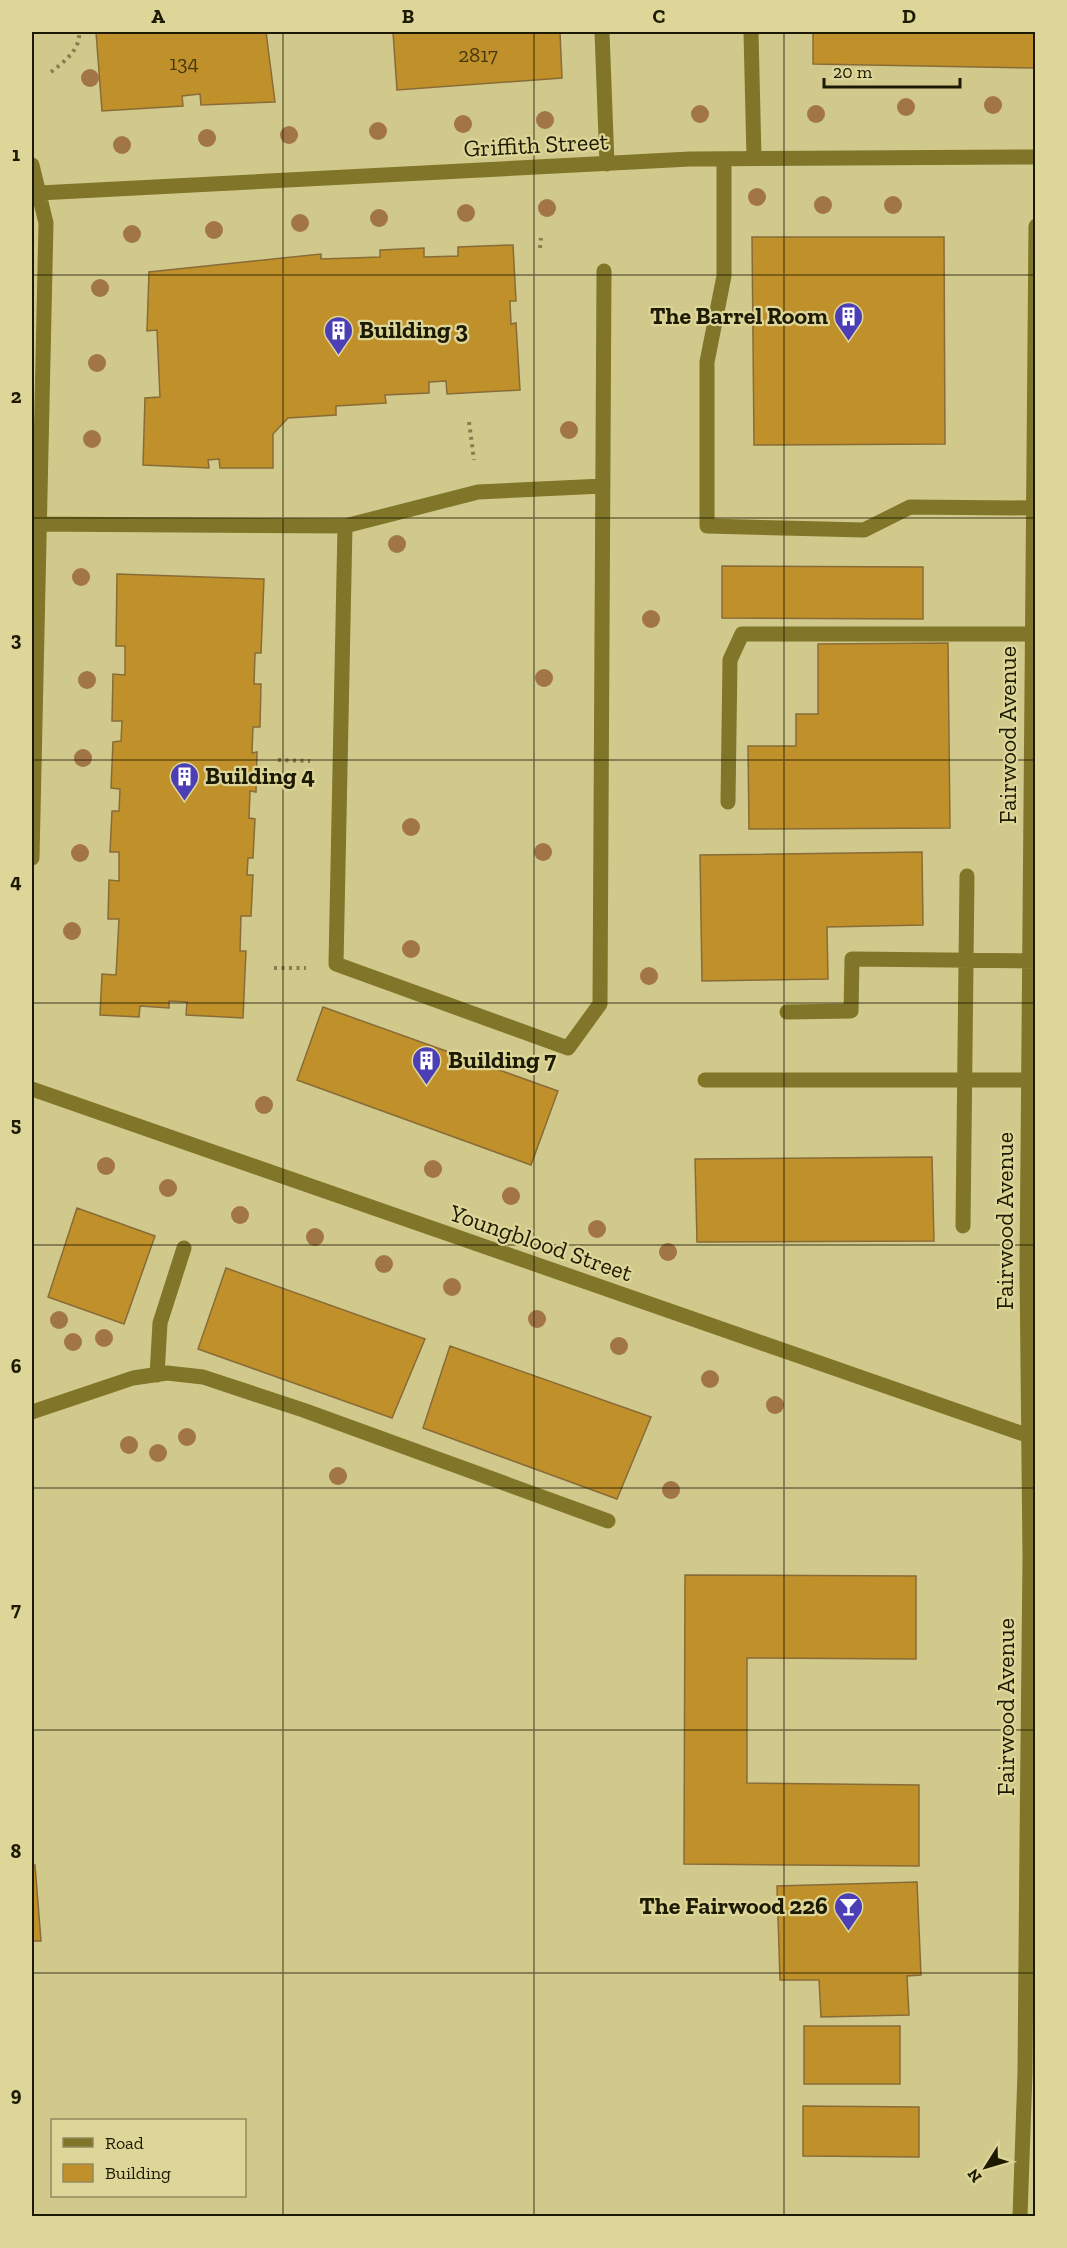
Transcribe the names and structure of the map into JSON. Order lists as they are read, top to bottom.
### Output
{
  "streets": {
    "street": ["Griffith Street", "Fairwood Avenue", "Youngblood Street"]
  },
  "crossings": [
    ["Fairwood Avenue", "Youngblood Street"]
  ],
  "places": {
    "building": [
      "The Barrel Room",
      "Building 3",
      "Building 4",
      "Building 7"
    ],
    "bar": ["The Fairwood 226"]
  },
  "house_numbers": ["2817", "134"],
  "legend": ["Road", "Building"],
  "scale_bar": "20 m",
  "north": "bottom left",
  "grid": {
    "columns": [
      "A",
      "B",
      "C",
      "D"
    ],
    "rows": [
      "1",
      "2",
      "3",
      "4",
      "5",
      "6",
      "7",
      "8",
      "9"
    ]
  }
}
